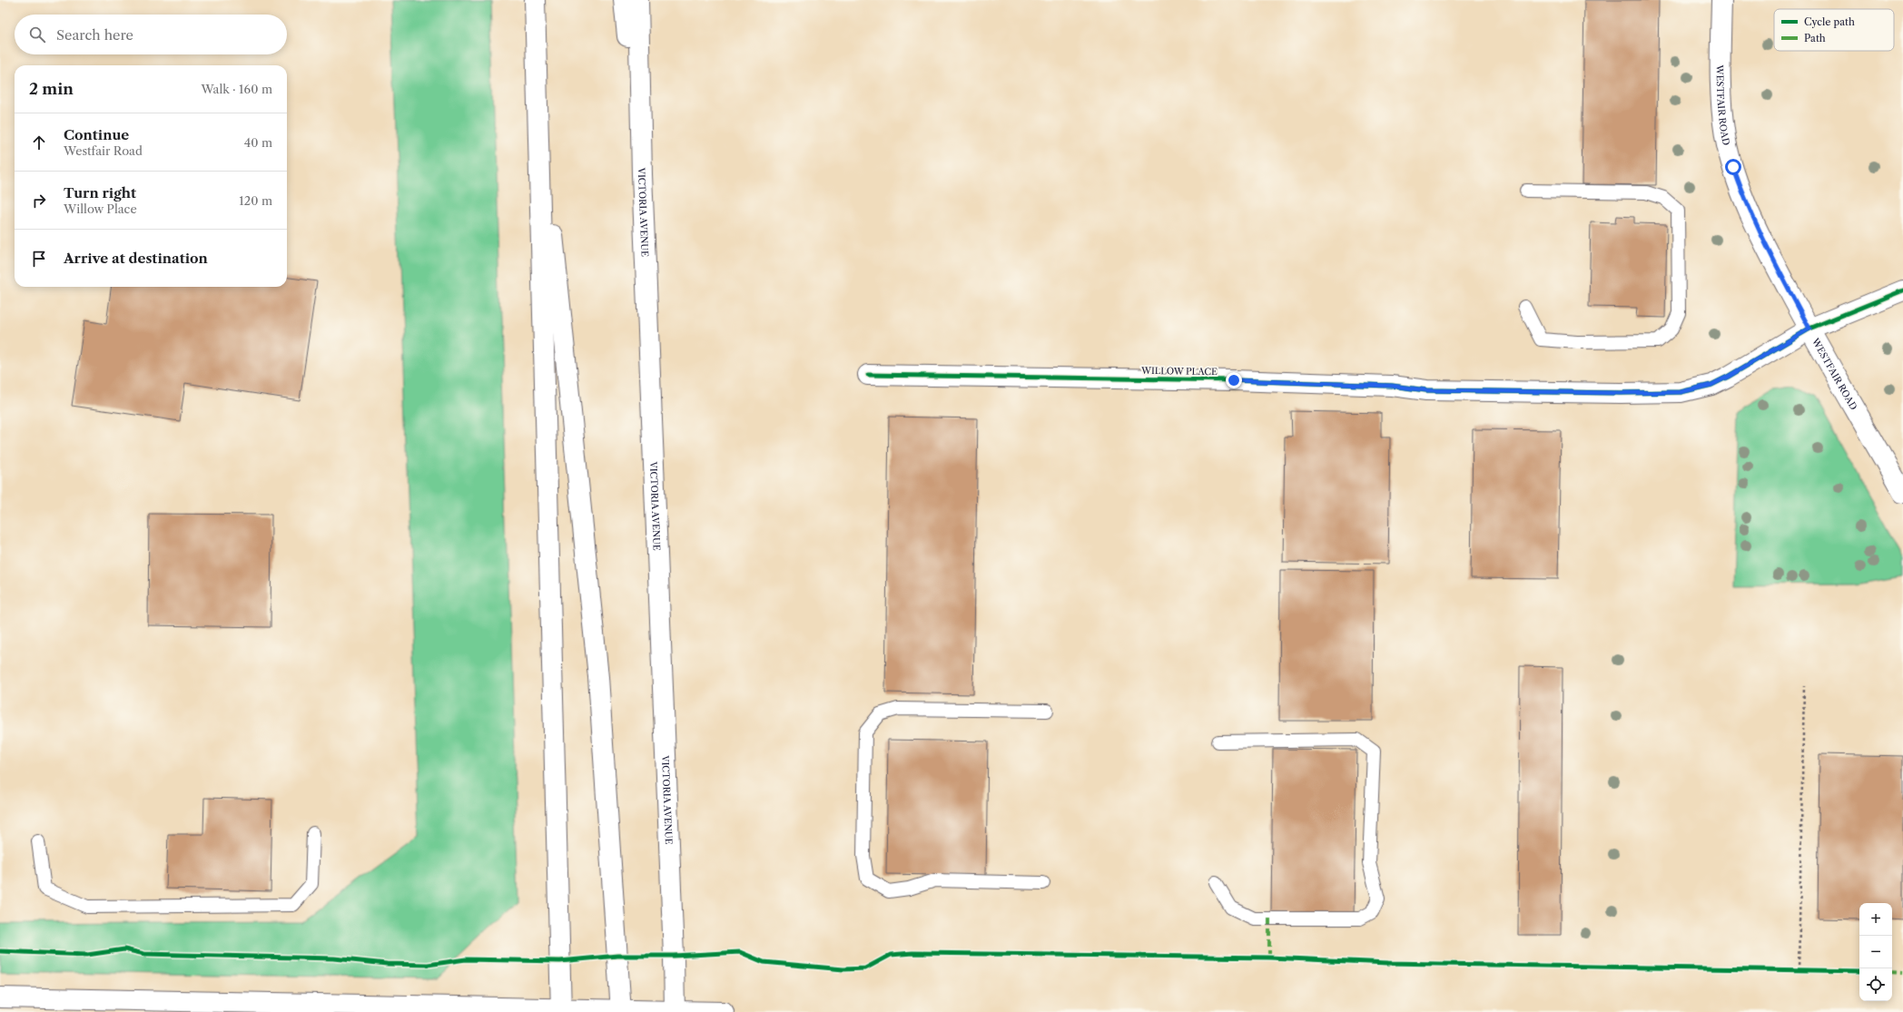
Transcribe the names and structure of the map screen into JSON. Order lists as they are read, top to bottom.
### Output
{
  "streets": {
    "main road": ["WESTFAIR ROAD", "VICTORIA AVENUE", "WILLOW PLACE"]
  },
  "crossings": [
    ["WESTFAIR ROAD", "WILLOW PLACE"]
  ],
  "legend": ["Cycle path", "Path"],
  "page": {
    "search": "Search here",
    "heading": ["2 min", "Walk · 160 m"],
    "list": [
      ["Continue", "Westfair Road", "40 m"],
      ["Turn right", "Willow Place", "120 m"],
      "Arrive at destination"
    ],
    "map_buttons": ["+", "−"]
  }
}
